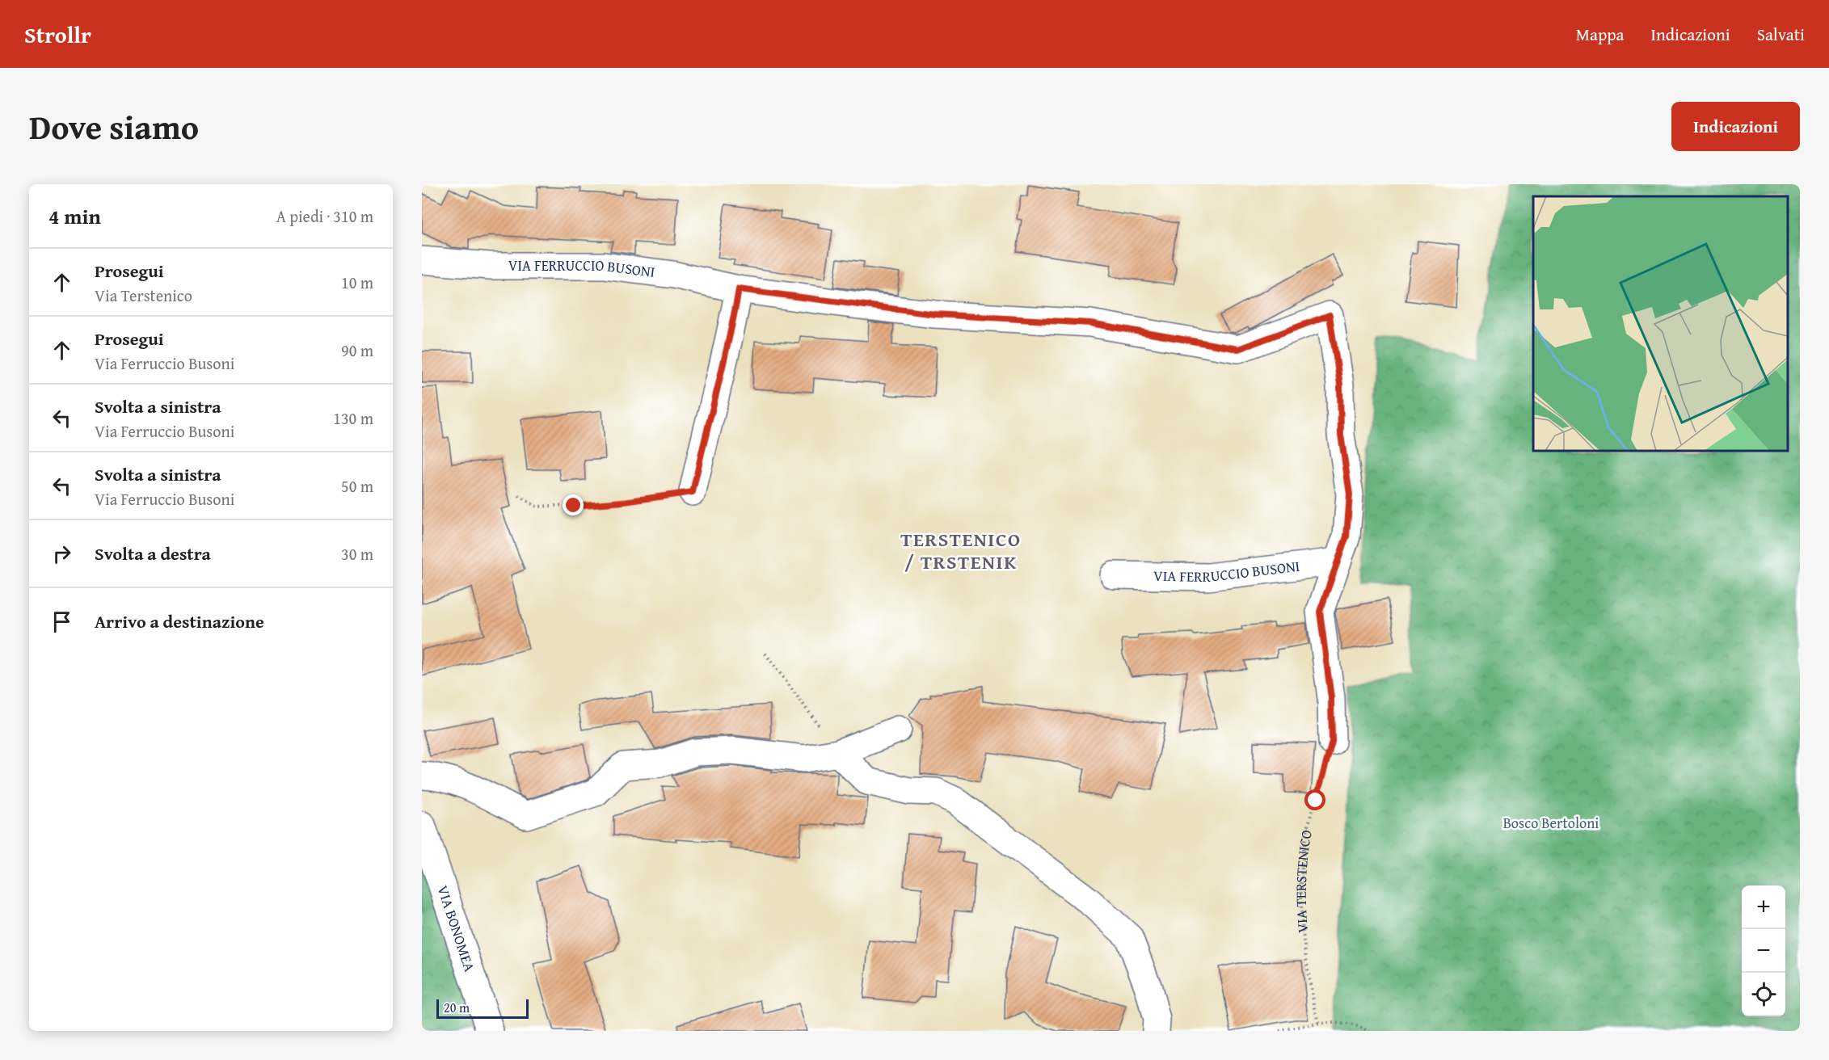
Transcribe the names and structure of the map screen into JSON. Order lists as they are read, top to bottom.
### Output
{
  "streets": {
    "street": ["VIA FERRUCCIO BUSONI", "VIA BONOMEA"],
    "path": ["VIA TERSTENICO"]
  },
  "crossings": [
    ["VIA FERRUCCIO BUSONI", "VIA TERSTENICO"]
  ],
  "districts": ["TERSTENICO / TRSTENIK"],
  "parks": ["Bosco Bertoloni"],
  "scale_bar": "20 m",
  "page": {
    "header": "Strollr",
    "nav": ["Mappa", "Indicazioni", "Salvati"],
    "title": "Dove siamo",
    "buttons": "Indicazioni",
    "heading": ["4 min", "A piedi · 310 m"],
    "list": [
      ["Prosegui", "Via Terstenico", "10 m"],
      ["Prosegui", "Via Ferruccio Busoni", "90 m"],
      ["Svolta a sinistra", "Via Ferruccio Busoni", "130 m"],
      ["Svolta a sinistra", "Via Ferruccio Busoni", "50 m"],
      ["Svolta a destra", "30 m"],
      "Arrivo a destinazione"
    ],
    "map_buttons": ["+", "−"],
    "scale": "20 m"
  }
}
